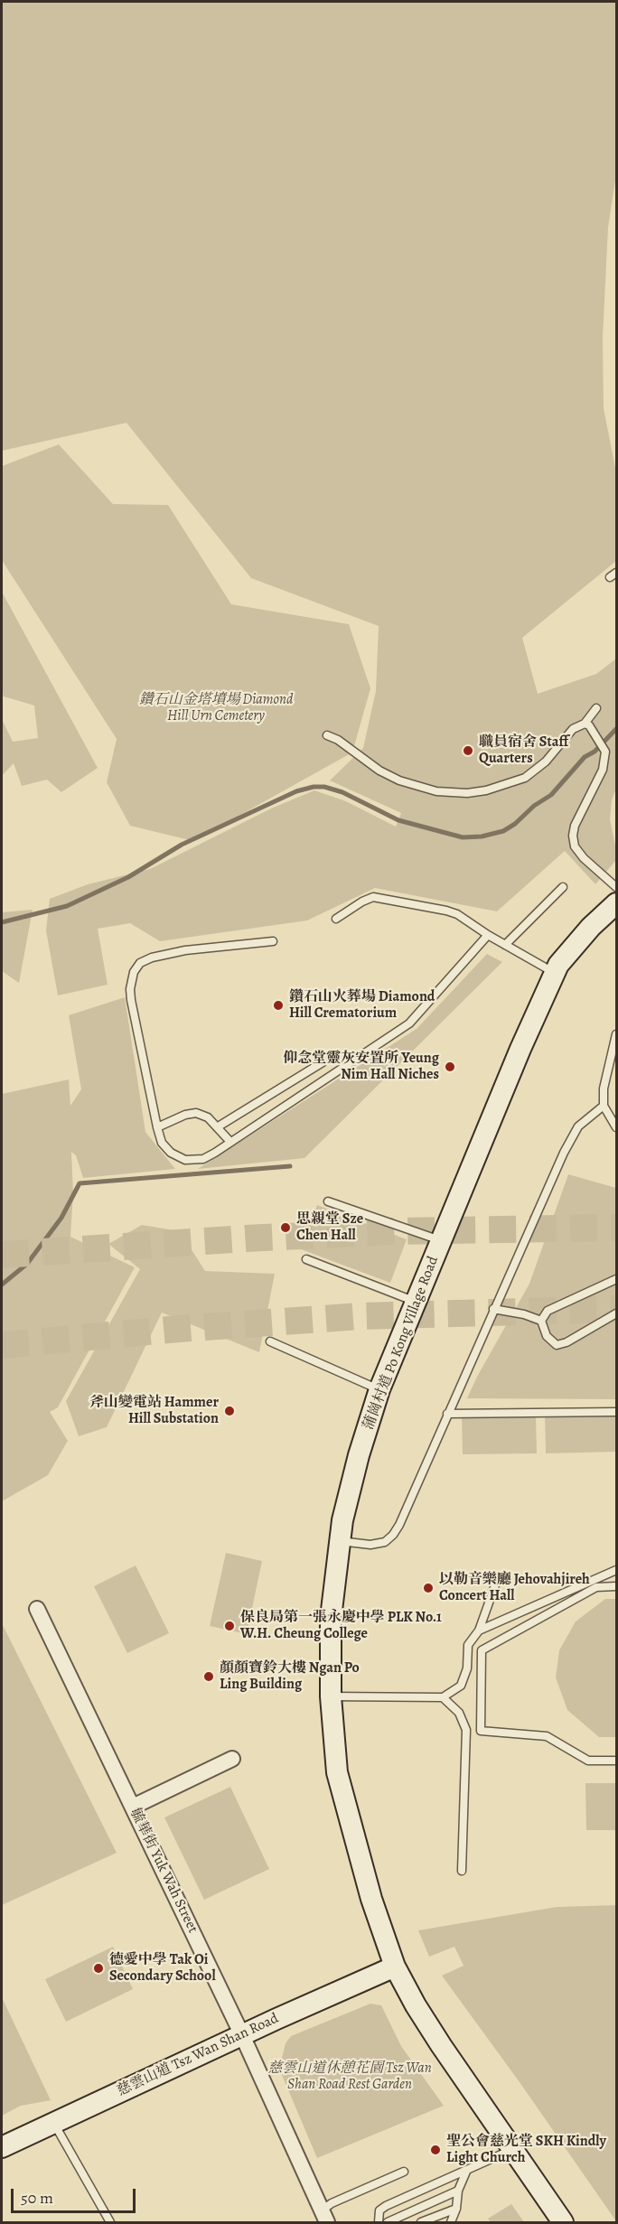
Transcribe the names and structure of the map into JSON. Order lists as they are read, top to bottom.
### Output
{
  "streets": {
    "main road": ["蒲崗村道 Po Kong Village Road", "慈雲山道 Tsz Wan Shan Road"],
    "street": ["毓華街 Yuk Wah Street"]
  },
  "crossings": [
    ["蒲崗村道 Po Kong Village Road", "慈雲山道 Tsz Wan Shan Road"],
    ["毓華街 Yuk Wah Street", "慈雲山道 Tsz Wan Shan Road"]
  ],
  "parks": ["鑽石山金塔墳場 Diamond Hill Urn Cemetery", "慈雲山道休憩花園 Tsz Wan Shan Road Rest Garden"],
  "places": [
    "職員宿舍 Staff Quarters",
    "鑽石山火葬場 Diamond Hill Crematorium",
    "仰念堂靈灰安置所 Yeung Nim Hall Niches",
    "思親堂 Sze Chen Hall",
    "斧山變電站 Hammer Hill Substation",
    "以勒音樂廳 Jehovahjireh Concert Hall",
    "保良局第一張永慶中學 PLK No.1 W.H. Cheung College",
    "顏顏寶鈴大樓 Ngan Po Ling Building",
    "德愛中學 Tak Oi Secondary School",
    "聖公會慈光堂 SKH Kindly Light Church"
  ],
  "scale_bar": "50 m"
}
